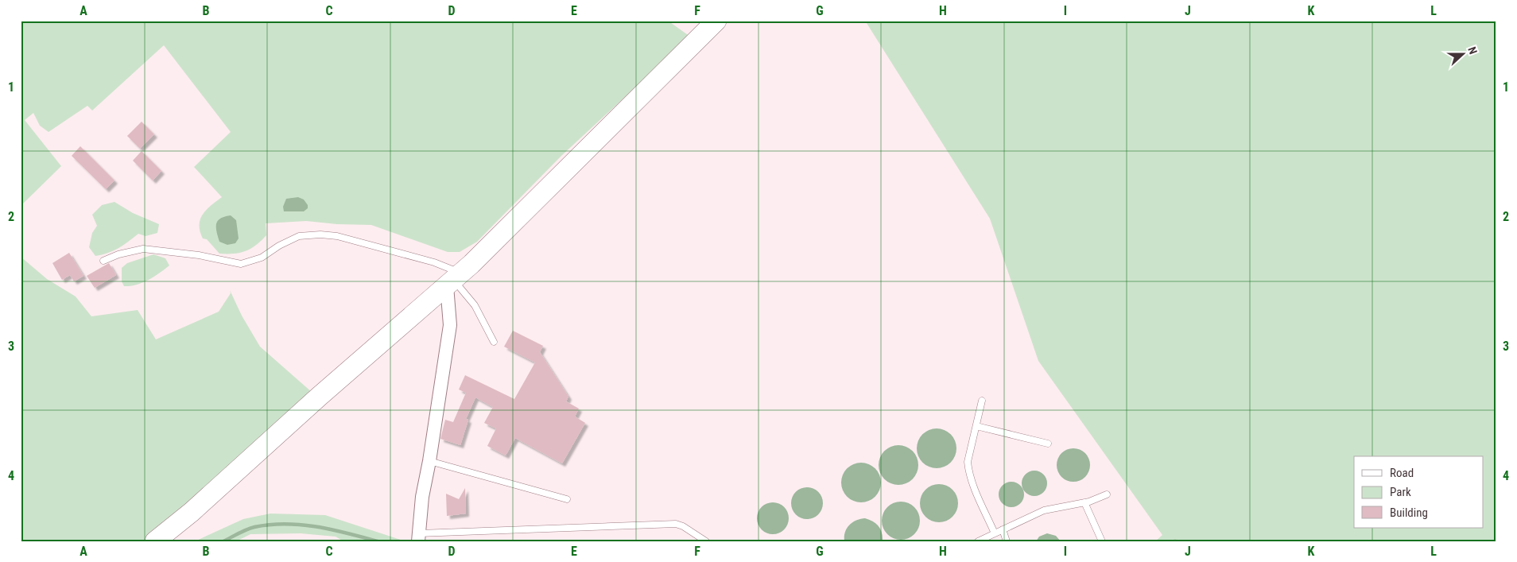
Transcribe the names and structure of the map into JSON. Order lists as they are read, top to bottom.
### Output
{
  "legend": ["Road", "Park", "Building"],
  "north": "right",
  "grid": {
    "columns": [
      "A",
      "B",
      "C",
      "D",
      "E",
      "F",
      "G",
      "H",
      "I",
      "J",
      "K",
      "L"
    ],
    "rows": [
      "1",
      "2",
      "3",
      "4"
    ]
  }
}
